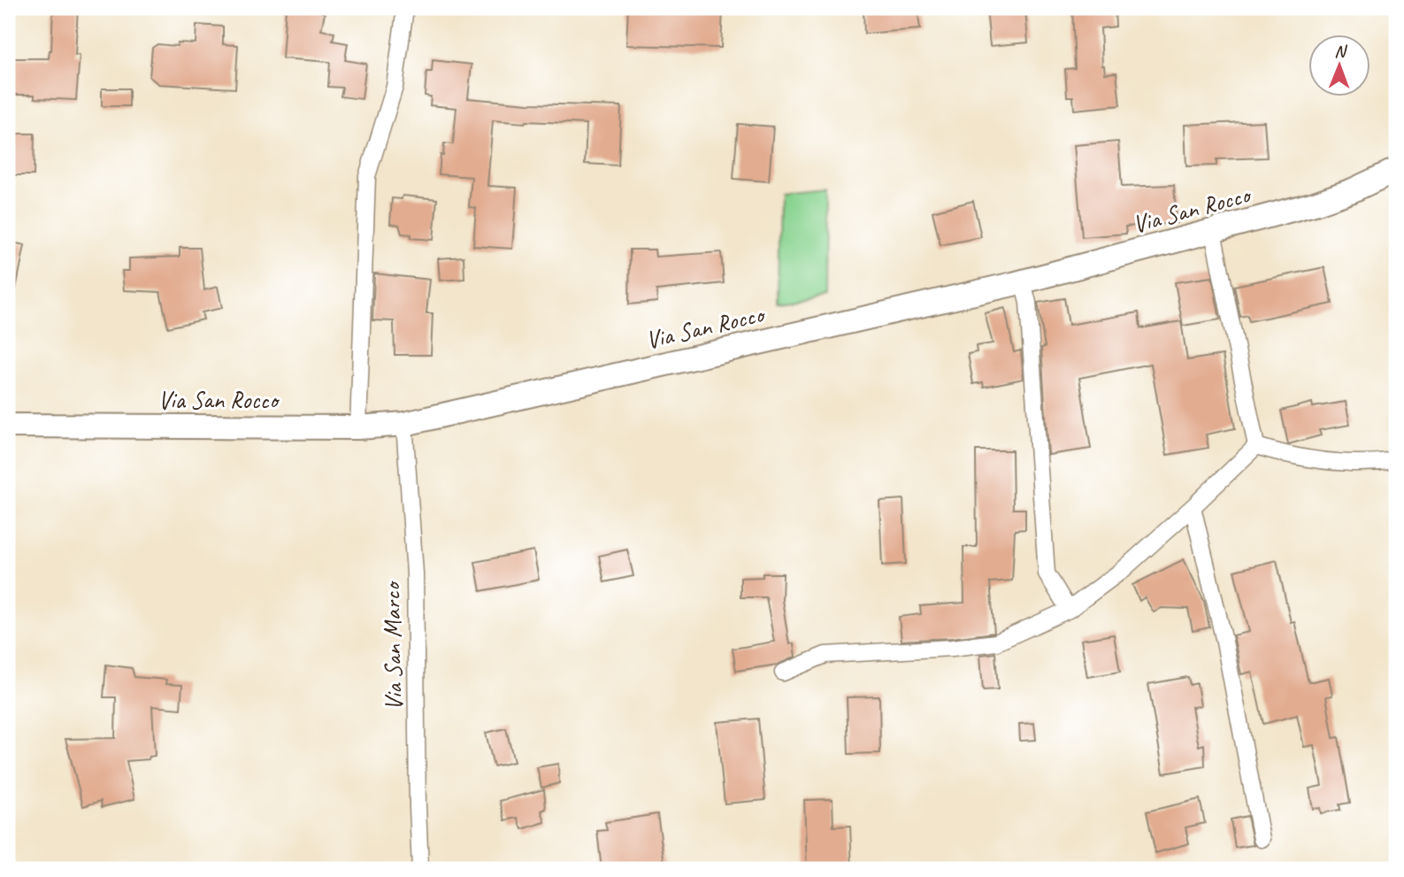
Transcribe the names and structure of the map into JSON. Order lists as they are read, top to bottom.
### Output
{
  "streets": {
    "street": ["Via San Rocco", "Via San Marco"]
  },
  "crossings": [
    ["Via San Rocco", "Via San Marco"]
  ],
  "north": "top"
}
